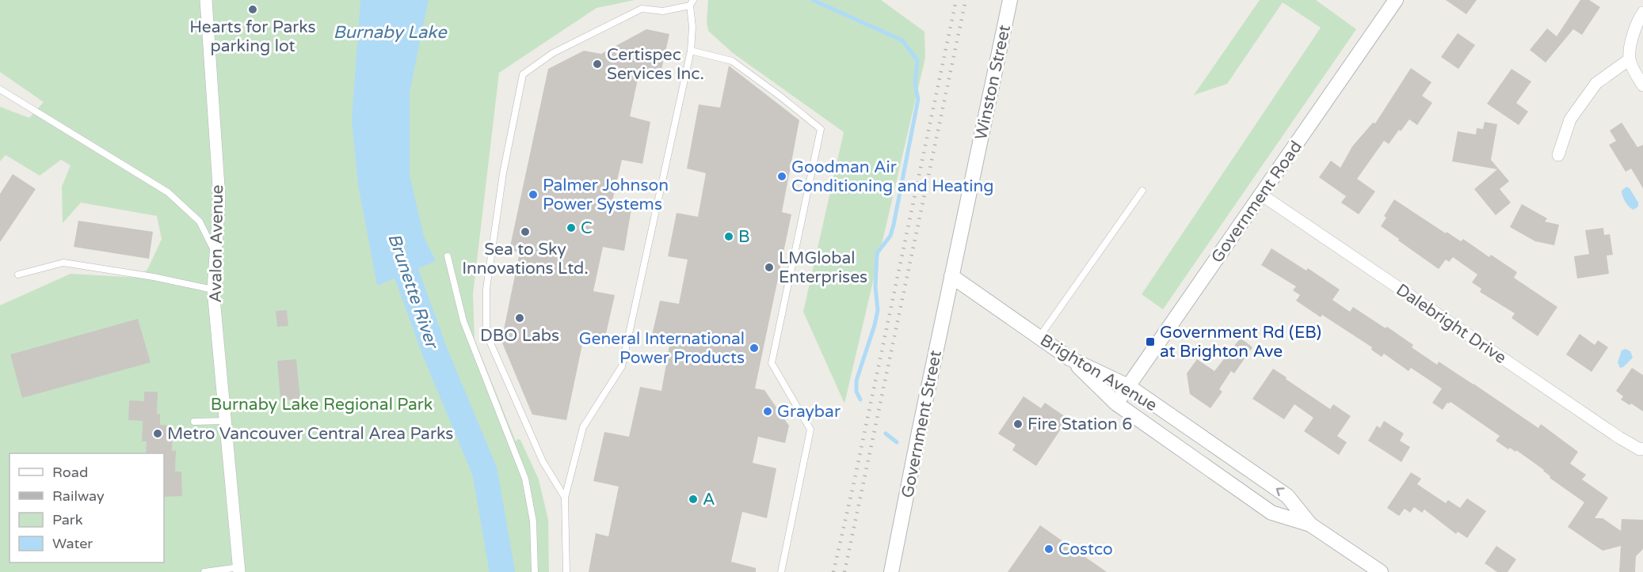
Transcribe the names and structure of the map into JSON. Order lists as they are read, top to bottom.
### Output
{
  "streets": {
    "street": [
      "Winston Street",
      "Government Road",
      "Avalon Avenue",
      "Dalebright Drive",
      "Brighton Avenue",
      "Government Street"
    ]
  },
  "crossings": [
    ["Winston Street", "Brighton Avenue"],
    ["Winston Street", "Government Street"],
    ["Government Road", "Dalebright Drive"],
    ["Government Road", "Brighton Avenue"],
    ["Brighton Avenue", "Government Street"]
  ],
  "water": ["Burnaby Lake", "Brunette River"],
  "parks": ["Burnaby Lake Regional Park"],
  "places": {
    "other": [
      "Hearts for Parks parking lot",
      "Certispec Services Inc.",
      "Goodman Air Conditioning and Heating",
      "Palmer Johnson Power Systems",
      "C",
      "Sea to Sky Innovations Ltd.",
      "B",
      "LMGlobal Enterprises",
      "DBO Labs",
      "General International Power Products",
      "Graybar",
      "Fire Station 6",
      "Metro Vancouver Central Area Parks",
      "A",
      "Costco"
    ],
    "transit": ["Government Rd (EB) at Brighton Ave"]
  },
  "legend": [
    "Road",
    "Railway",
    "Park",
    "Water"
  ]
}
